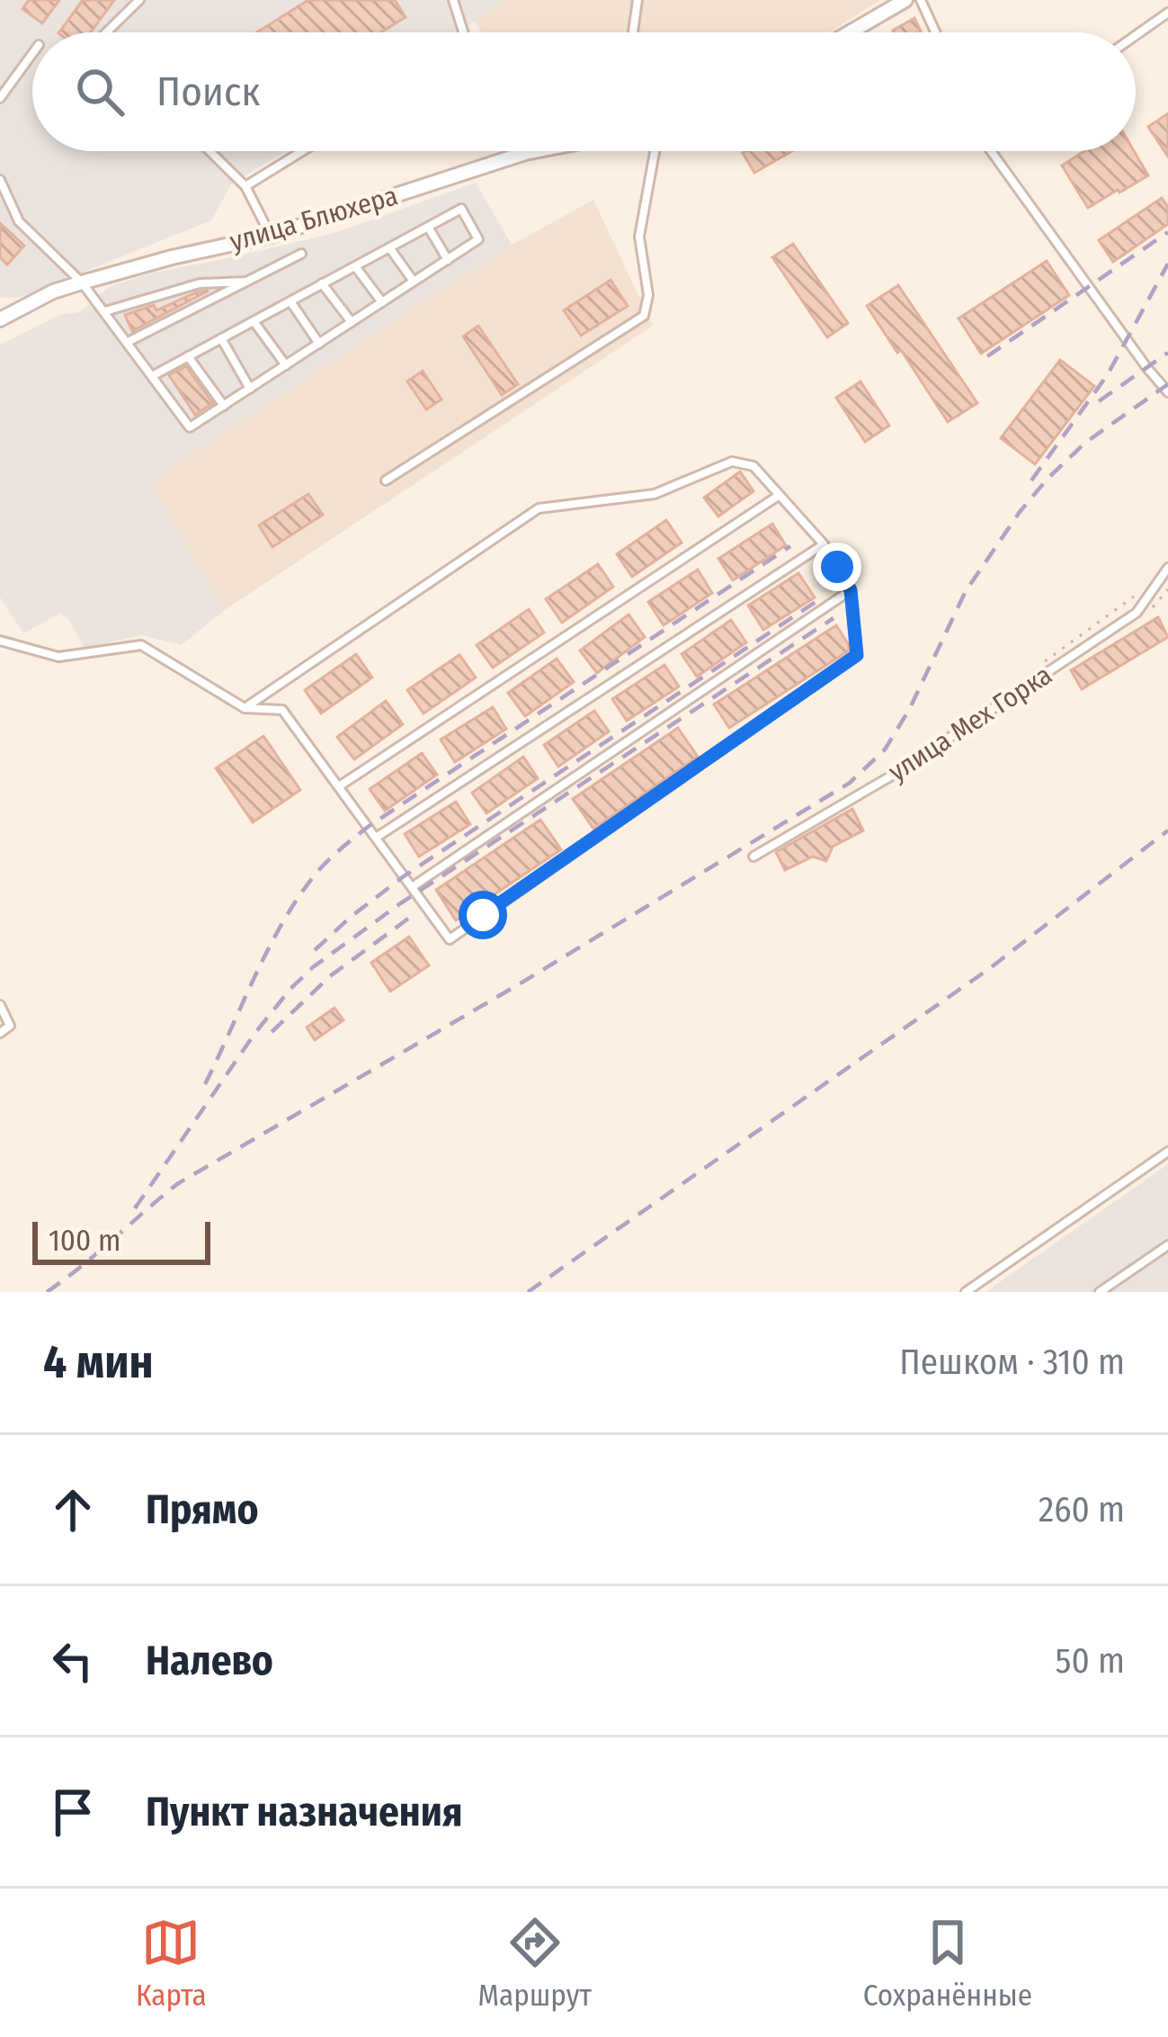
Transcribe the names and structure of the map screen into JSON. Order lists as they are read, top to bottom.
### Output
{
  "streets": {
    "street": ["улица Блюхера"],
    "lane": ["улица Мех Горка"]
  },
  "scale_bar": "100 m",
  "page": {
    "search": "Поиск",
    "scale": "100 m",
    "heading": ["4 мин", "Пешком · 310 m"],
    "list": [
      ["Прямо", "260 m"],
      ["Налево", "50 m"],
      "Пункт назначения"
    ],
    "nav": ["Карта", "Маршрут", "Сохранённые"]
  }
}
